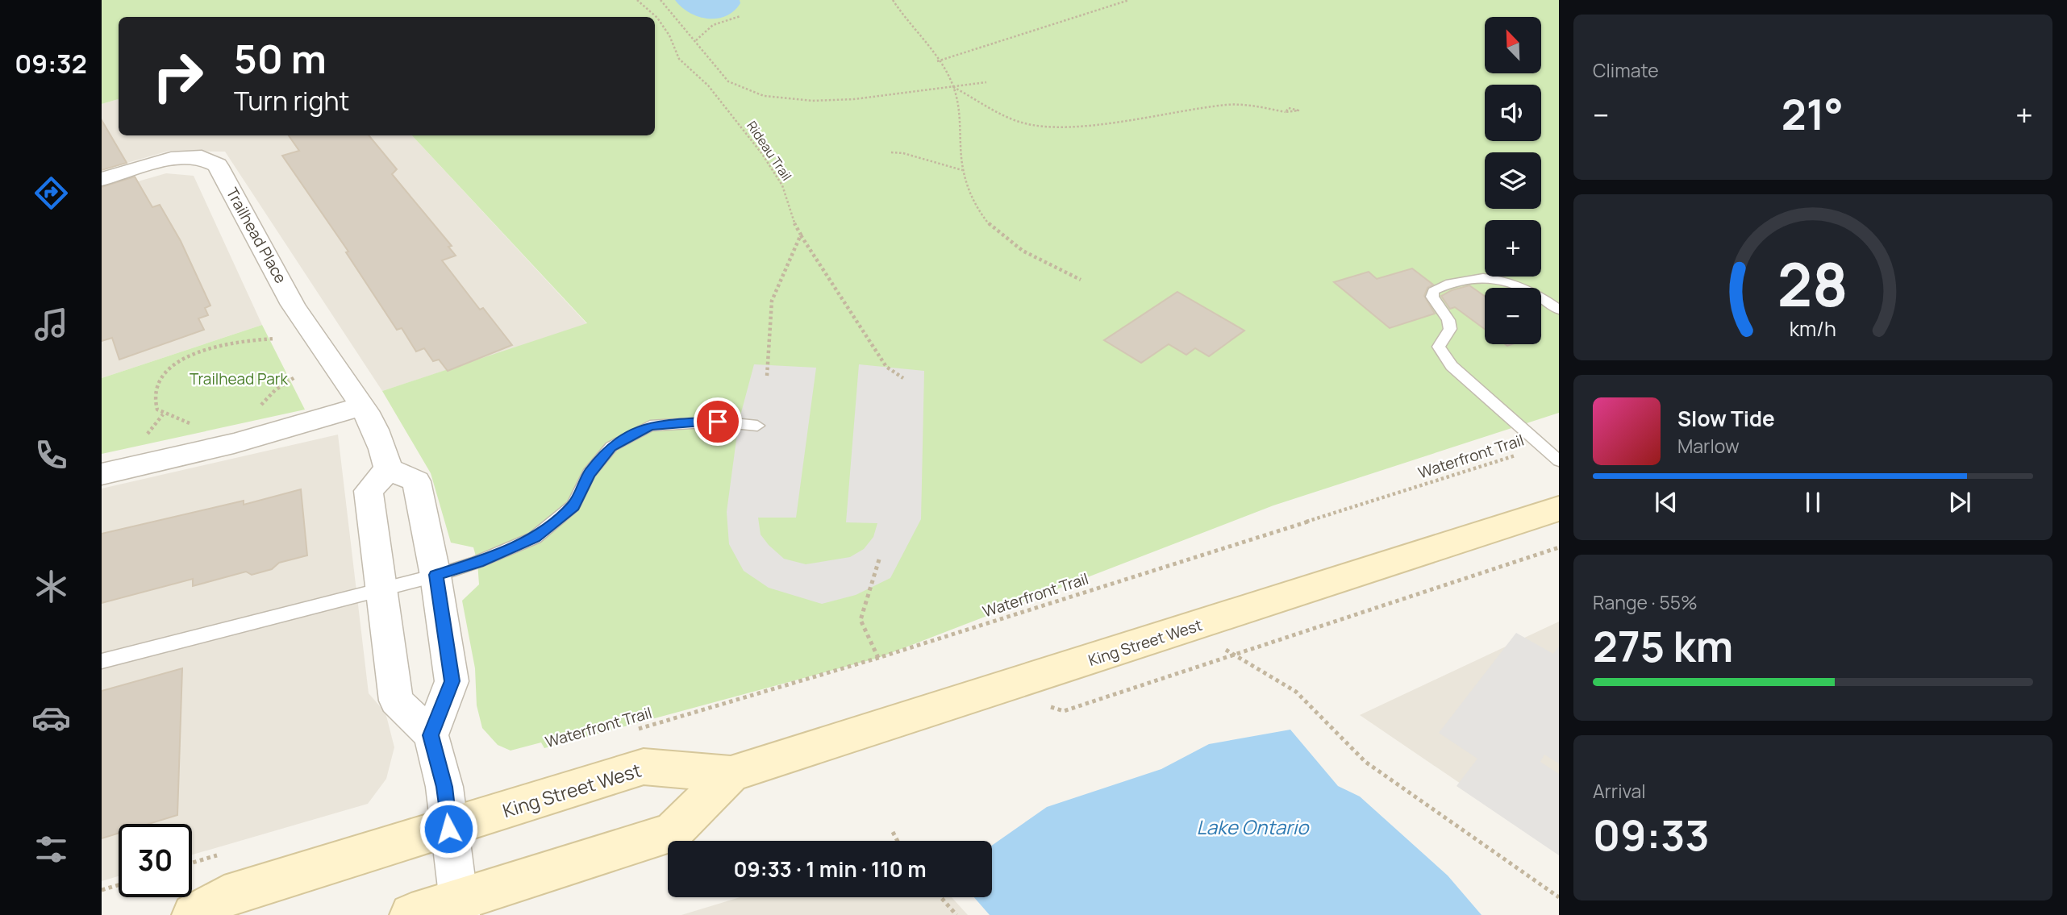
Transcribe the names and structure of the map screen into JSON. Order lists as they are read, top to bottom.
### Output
{
  "streets": {
    "main road": ["King Street West"],
    "street": ["Trailhead Place"],
    "path": ["Rideau Trail", "Waterfront Trail"]
  },
  "water": ["Lake Ontario"],
  "parks": ["Trailhead Park"],
  "north": "top left",
  "page": {
    "tabs": "09:32",
    "tile": [
      "Climate",
      ["Range · 55%", "275 km"],
      ["Arrival", "09:33"]
    ],
    "map_buttons": ["+", "−"],
    "turn": ["50 m", "Turn right"],
    "heat": ["−", "21°", "+"],
    "song": ["Slow Tide", "Marlow"],
    "limit": "30",
    "trip": "09:33 · 1 min · 110 m",
    "gauge": ["28", "km/h"]
  }
}
